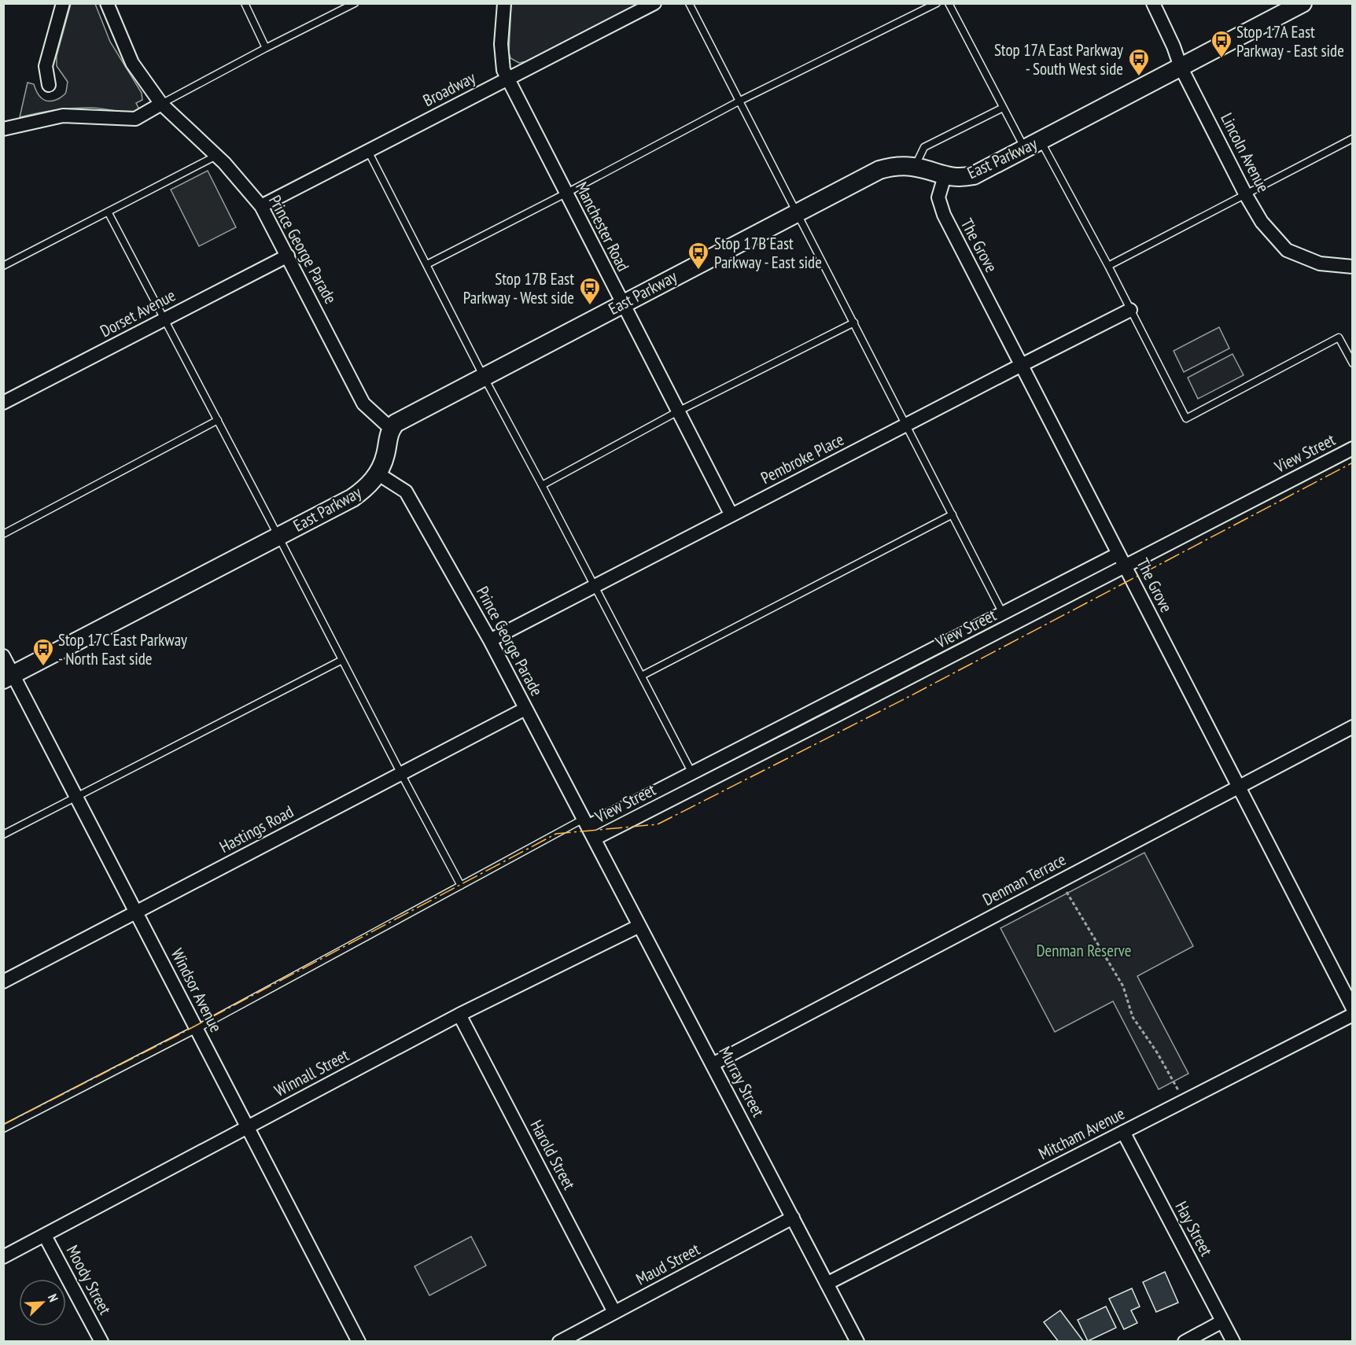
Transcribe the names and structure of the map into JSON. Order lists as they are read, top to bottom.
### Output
{
  "streets": {
    "street": [
      "Broadway",
      "Lincoln Avenue",
      "East Parkway",
      "Manchester Road",
      "The Grove",
      "Prince George Parade",
      "Dorset Avenue",
      "View Street",
      "Pembroke Place",
      "Hastings Road",
      "Denman Terrace",
      "Windsor Avenue",
      "Winnall Street",
      "Murray Street",
      "Mitcham Avenue",
      "Harold Street",
      "Hay Street",
      "Maud Street",
      "Moody Street"
    ]
  },
  "crossings": [
    ["Broadway", "Manchester Road"],
    ["Broadway", "Prince George Parade"],
    ["Lincoln Avenue", "East Parkway"],
    ["East Parkway", "Manchester Road"],
    ["East Parkway", "The Grove"],
    ["East Parkway", "Prince George Parade"],
    ["East Parkway", "Windsor Avenue"],
    ["Manchester Road", "Pembroke Place"],
    ["The Grove", "View Street"],
    ["The Grove", "Pembroke Place"],
    ["The Grove", "Denman Terrace"],
    ["Prince George Parade", "Dorset Avenue"],
    ["Prince George Parade", "View Street"],
    ["Prince George Parade", "Pembroke Place"],
    ["Prince George Parade", "Hastings Road"],
    ["Prince George Parade", "Murray Street"],
    ["View Street", "Murray Street"],
    ["Hastings Road", "Windsor Avenue"],
    ["Denman Terrace", "Murray Street"],
    ["Windsor Avenue", "Winnall Street"],
    ["Winnall Street", "Murray Street"],
    ["Winnall Street", "Harold Street"],
    ["Winnall Street", "Moody Street"],
    ["Murray Street", "Mitcham Avenue"],
    ["Murray Street", "Maud Street"],
    ["Mitcham Avenue", "Hay Street"],
    ["Harold Street", "Maud Street"]
  ],
  "parks": ["Denman Reserve"],
  "places": {
    "bus stop": [
      "Stop 17A East Parkway - East side",
      "Stop 17A East Parkway - South West side",
      "Stop 17B East Parkway - East side",
      "Stop 17B East Parkway - West side",
      "Stop 17C East Parkway - North East side"
    ]
  },
  "north": "top right"
}
